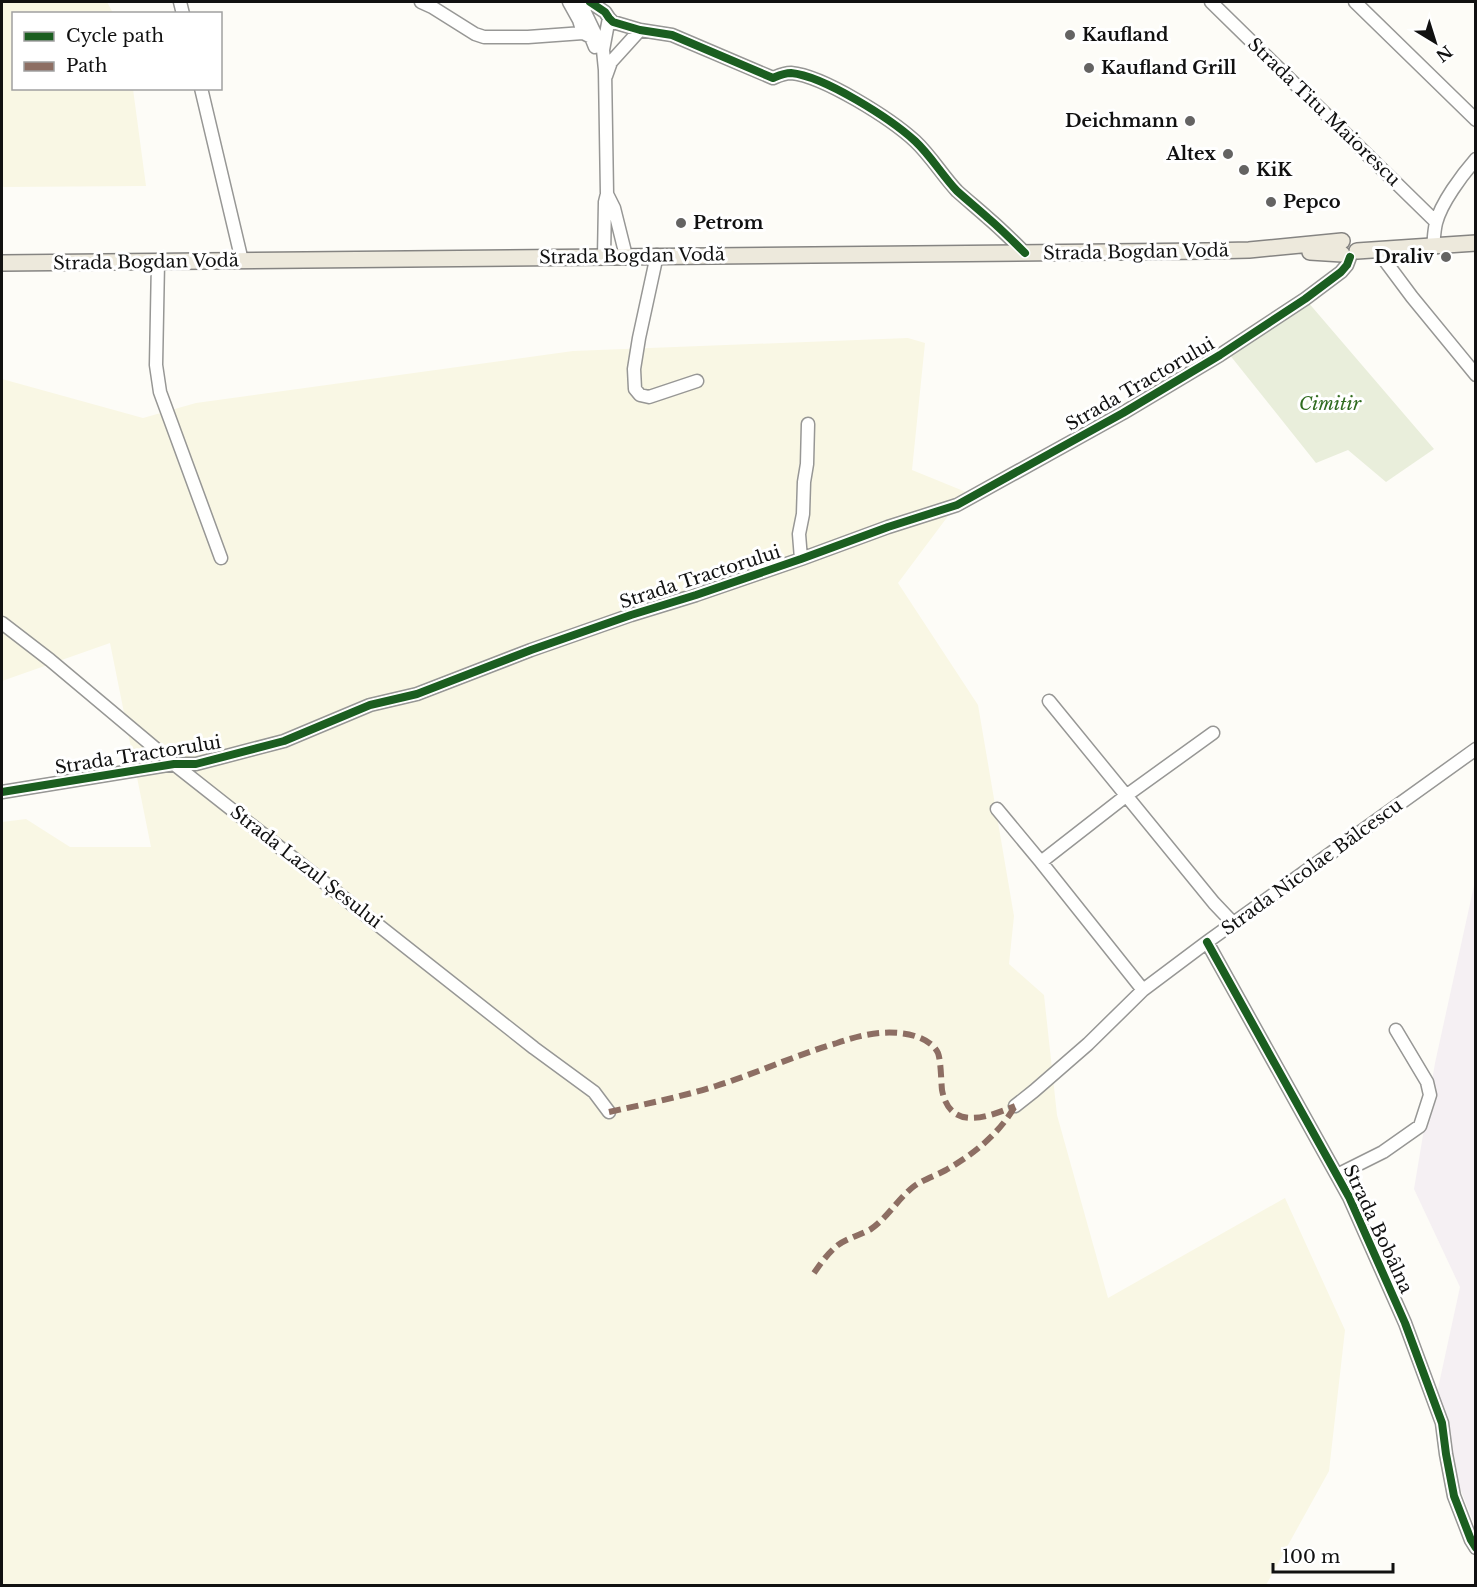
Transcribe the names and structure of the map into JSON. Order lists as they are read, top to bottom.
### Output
{
  "streets": {
    "main road": ["Strada Bogdan Vodă"],
    "street": [
      "Strada Titu Maiorescu",
      "Strada Tractorului",
      "Strada Lazul Șesului",
      "Strada Nicolae Bălcescu",
      "Strada Bobâlna"
    ]
  },
  "crossings": [
    ["Strada Bogdan Vodă", "Strada Tractorului"],
    ["Strada Tractorului", "Strada Lazul Șesului"],
    ["Strada Nicolae Bălcescu", "Strada Bobâlna"]
  ],
  "parks": ["Cimitir"],
  "places": [
    "Kaufland",
    "Kaufland Grill",
    "Deichmann",
    "Altex",
    "KiK",
    "Pepco",
    "Petrom",
    "Draliv"
  ],
  "legend": ["Cycle path", "Path"],
  "scale_bar": "100 m",
  "north": "bottom right"
}
